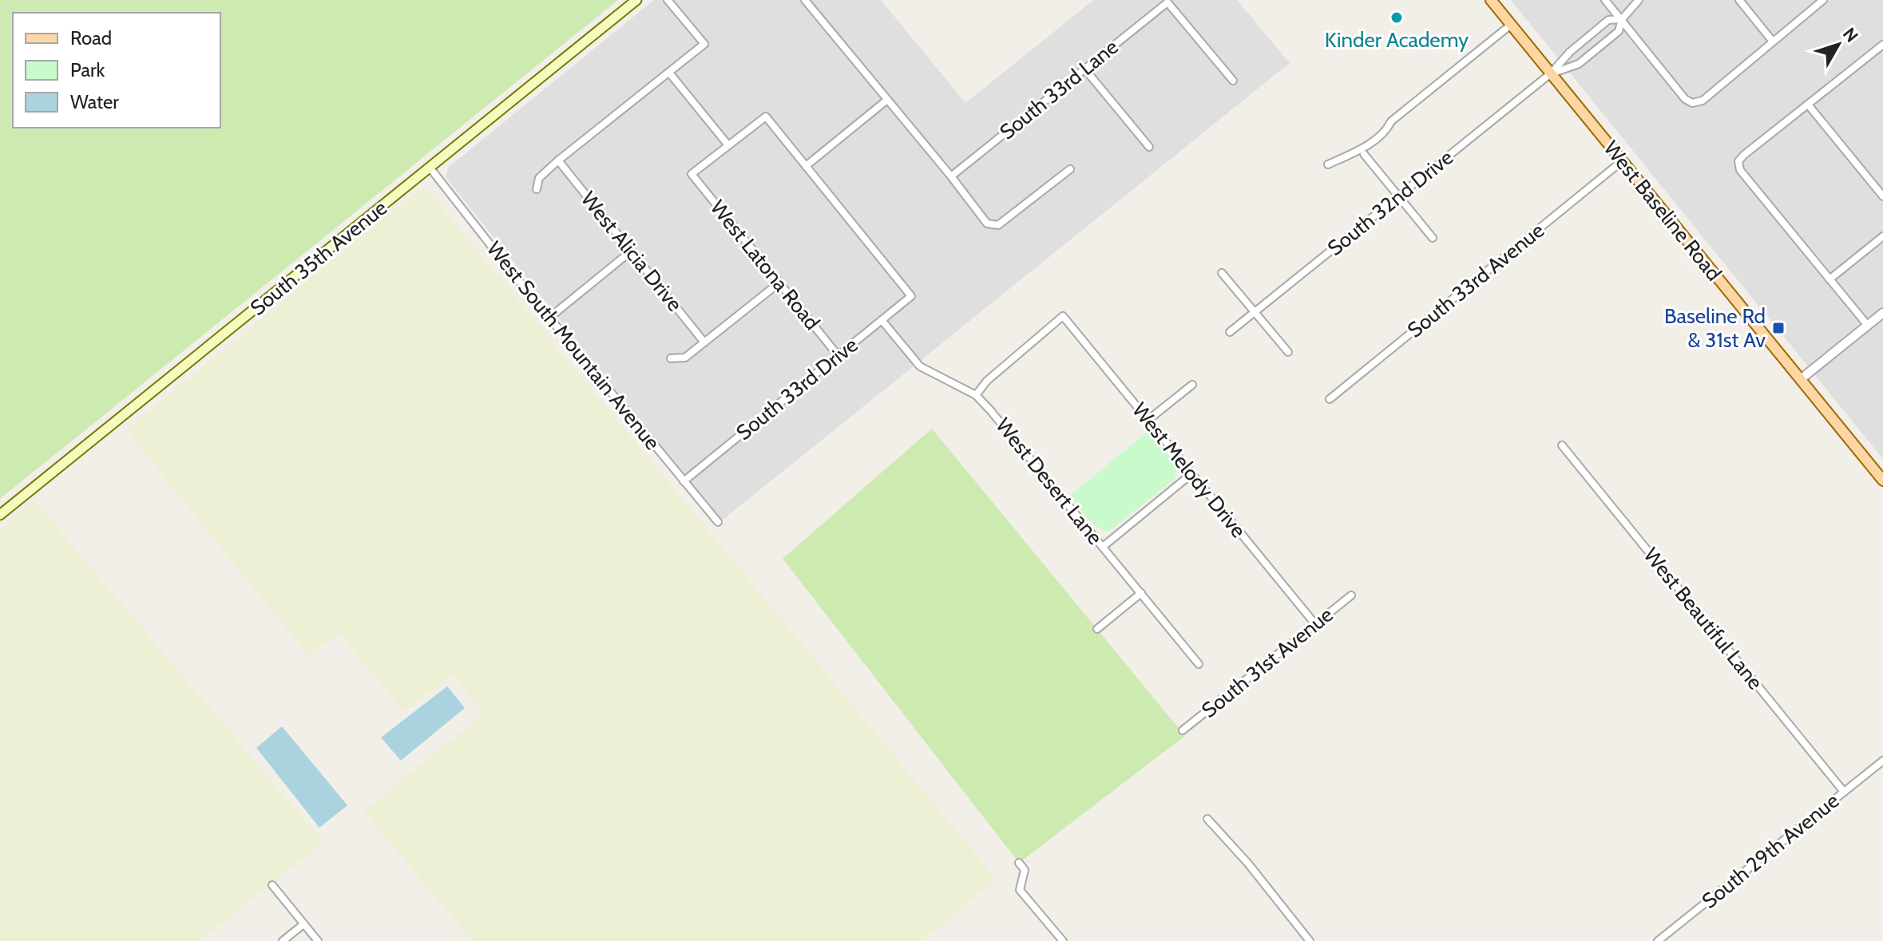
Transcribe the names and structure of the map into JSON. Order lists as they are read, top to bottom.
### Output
{
  "streets": {
    "main road": ["West Baseline Road", "South 35th Avenue"],
    "street": [
      "South 33rd Lane",
      "South 32nd Drive",
      "West Alicia Drive",
      "West Latona Road",
      "South 33rd Avenue",
      "West South Mountain Avenue",
      "South 33rd Drive",
      "West Melody Drive",
      "West Desert Lane",
      "West Beautiful Lane",
      "South 31st Avenue",
      "South 29th Avenue"
    ]
  },
  "crossings": [
    ["South 32nd Drive", "West Baseline Road"],
    ["West Baseline Road", "South 33rd Avenue"],
    ["South 35th Avenue", "West South Mountain Avenue"],
    ["West Latona Road", "South 33rd Drive"],
    ["West South Mountain Avenue", "South 33rd Drive"],
    ["South 33rd Drive", "West Desert Lane"],
    ["West Melody Drive", "West Desert Lane"],
    ["West Melody Drive", "South 31st Avenue"],
    ["West Beautiful Lane", "South 29th Avenue"]
  ],
  "places": {
    "other": ["Kinder Academy"],
    "transit": ["Baseline Rd & 31st Av"]
  },
  "legend": ["Road", "Park", "Water"],
  "north": "top right"
}
